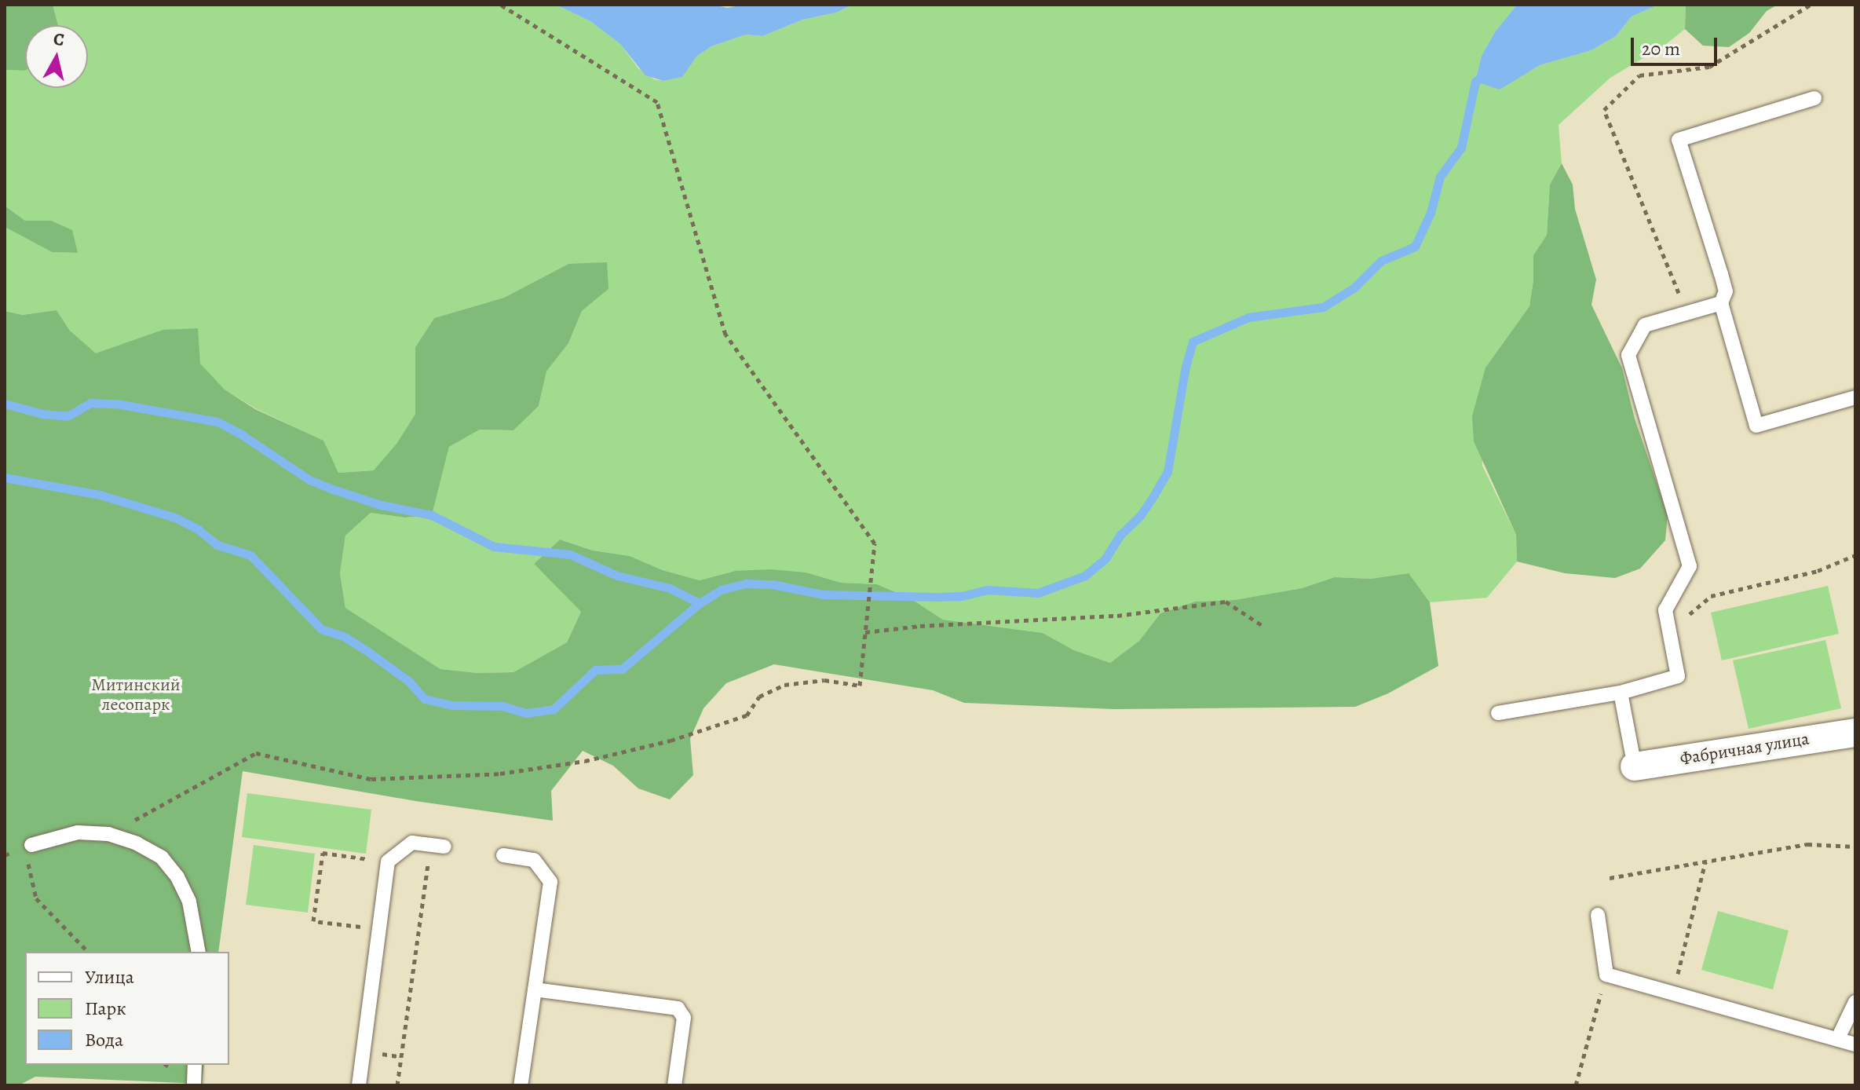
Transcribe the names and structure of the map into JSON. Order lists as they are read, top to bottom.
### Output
{
  "streets": {
    "street": ["Фабричная улица"]
  },
  "parks": ["Митинский лесопарк"],
  "legend": ["Улица", "Парк", "Вода"],
  "scale_bar": "20 m",
  "north": "top"
}
